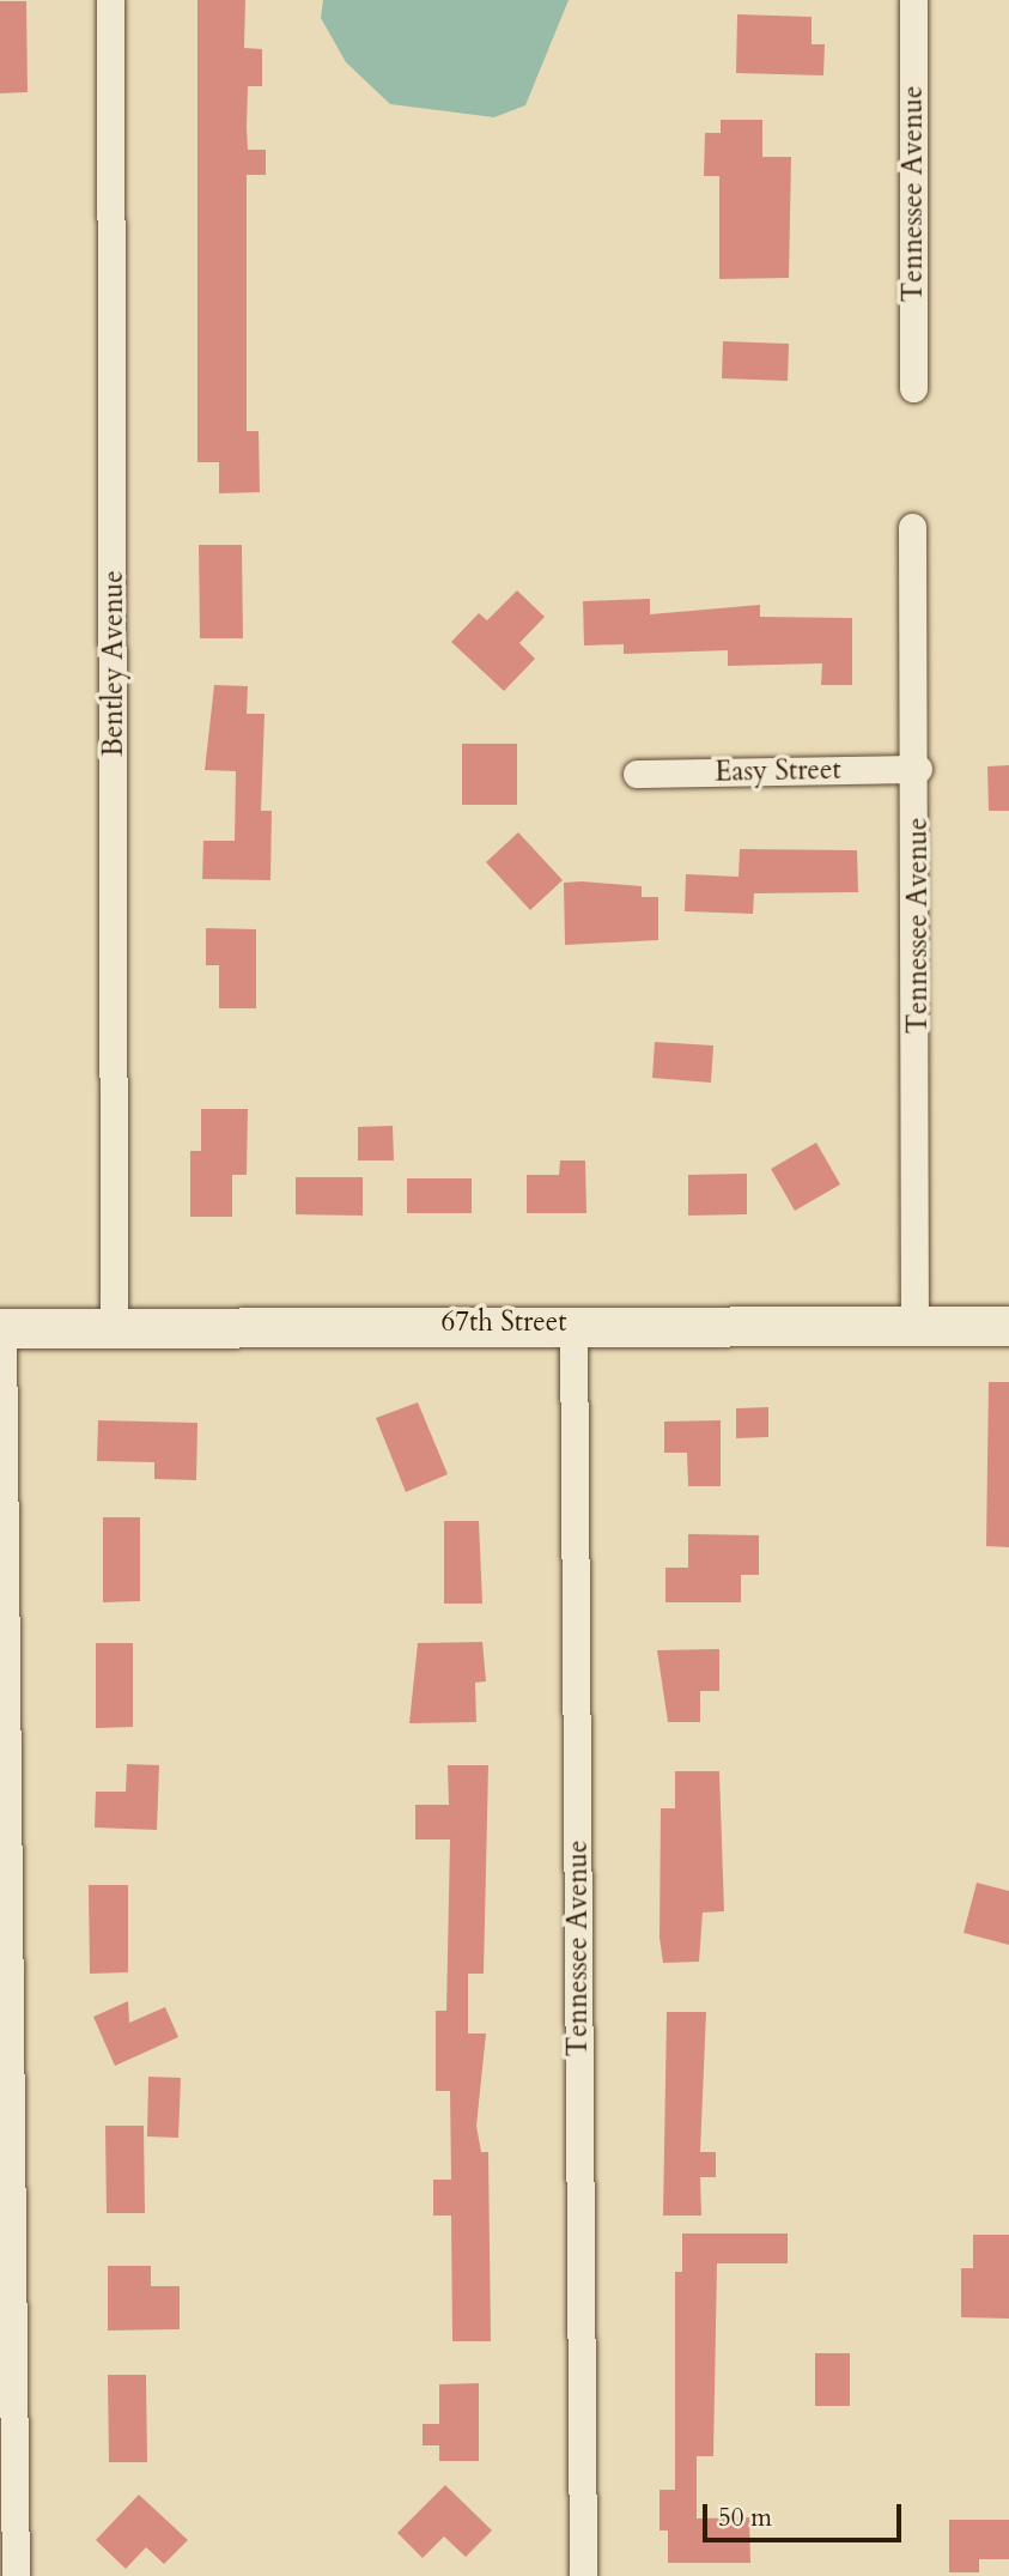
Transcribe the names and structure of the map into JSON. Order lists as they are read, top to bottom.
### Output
{
  "streets": {
    "street": [
      "Tennessee Avenue",
      "Bentley Avenue",
      "Easy Street",
      "67th Street"
    ]
  },
  "crossings": [
    ["Tennessee Avenue", "Easy Street"],
    ["Tennessee Avenue", "67th Street"],
    ["Bentley Avenue", "67th Street"]
  ],
  "scale_bar": "50 m"
}
